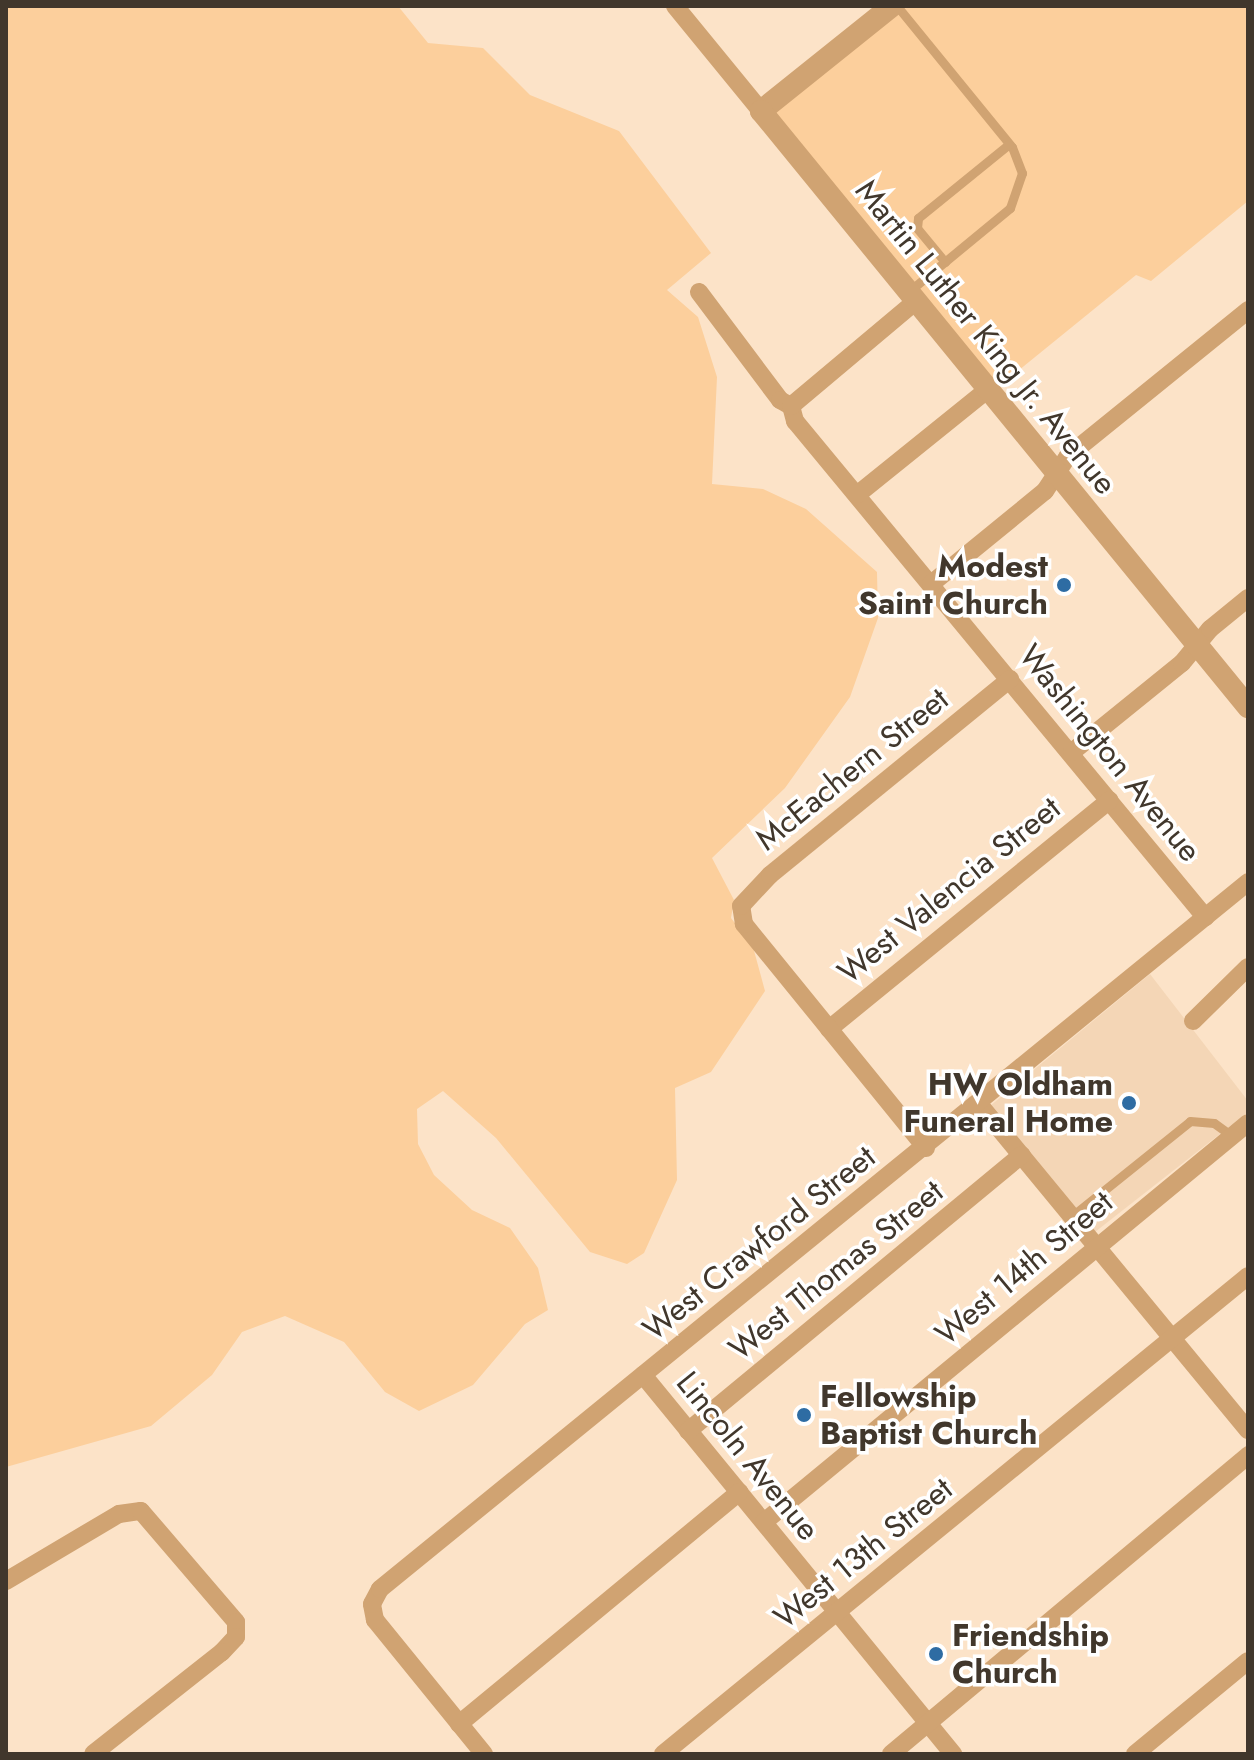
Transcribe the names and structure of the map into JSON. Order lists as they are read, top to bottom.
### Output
{
  "streets": {
    "street": [
      "Martin Luther King Jr. Avenue",
      "Washington Avenue",
      "McEachern Street",
      "West Valencia Street",
      "West Crawford Street",
      "West 14th Street",
      "West Thomas Street",
      "Lincoln Avenue",
      "West 13th Street"
    ]
  },
  "crossings": [
    ["Martin Luther King Jr. Avenue", "West Valencia Street"],
    ["Washington Avenue", "McEachern Street"],
    ["Washington Avenue", "West Valencia Street"],
    ["Washington Avenue", "West Crawford Street"],
    ["McEachern Street", "West Valencia Street"],
    ["West Crawford Street", "Lincoln Avenue"],
    ["West 14th Street", "Lincoln Avenue"],
    ["West Thomas Street", "Lincoln Avenue"],
    ["Lincoln Avenue", "West 13th Street"]
  ],
  "places": [
    "Modest Saint Church",
    "HW Oldham Funeral Home",
    "Fellowship Baptist Church",
    "Friendship Church"
  ]
}
